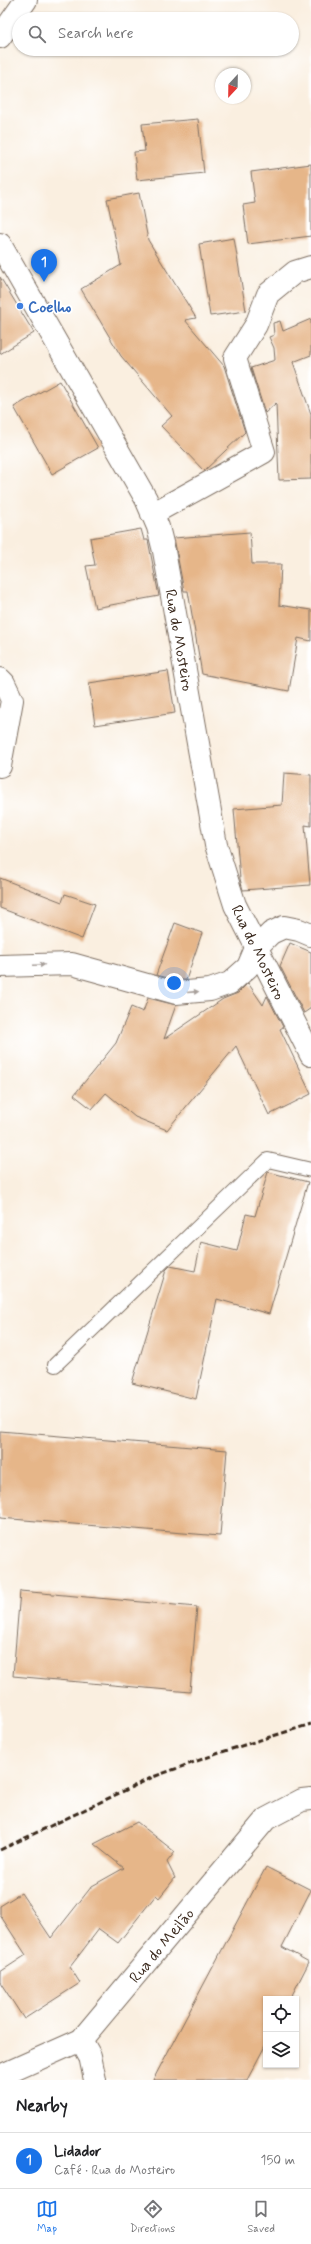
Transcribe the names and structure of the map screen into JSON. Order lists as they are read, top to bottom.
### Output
{
  "streets": {
    "street": ["Rua do Mosteiro", "Rua do Meilão"]
  },
  "places": ["Coelho"],
  "north": "bottom",
  "page": {
    "search": "Search here",
    "pins": "1",
    "heading": "Nearby",
    "list": [
      {
        "mark": "1",
        "name": "Lidador",
        "note": "Café · Rua do Mosteiro",
        "value": "150 m"
      }
    ],
    "nav": ["Map", "Directions", "Saved"]
  }
}
